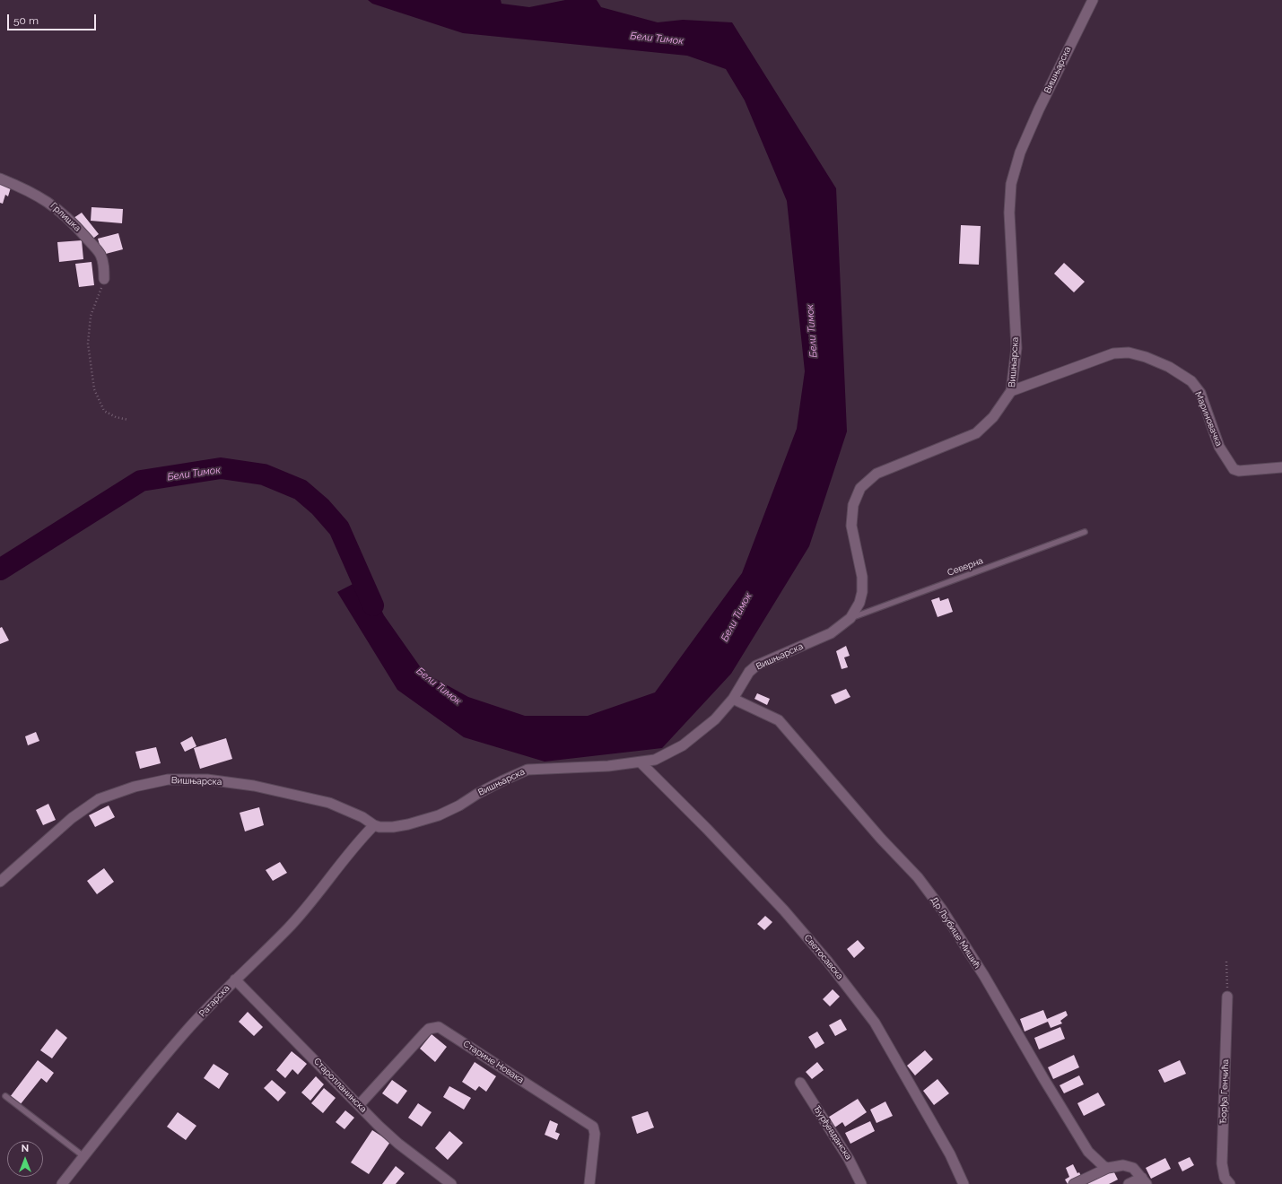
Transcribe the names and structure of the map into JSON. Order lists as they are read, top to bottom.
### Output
{
  "streets": {
    "street": [
      "Вишњарска",
      "Грлишка",
      "Мариновачка",
      "Др Љубице Мишић",
      "Светосавска",
      "Ратарска",
      "Старине Новака",
      "Старопланинска",
      "Ђорђа Генчића",
      "Ђурђевданска"
    ],
    "lane": ["Северна"]
  },
  "crossings": [
    ["Вишњарска", "Мариновачка"],
    ["Вишњарска", "Северна"],
    ["Вишњарска", "Др Љубице Мишић"],
    ["Вишњарска", "Светосавска"],
    ["Вишњарска", "Ратарска"],
    ["Ратарска", "Старопланинска"],
    ["Старине Новака", "Старопланинска"]
  ],
  "water": ["Бели Тимок"],
  "scale_bar": "50 m",
  "north": "top"
}
